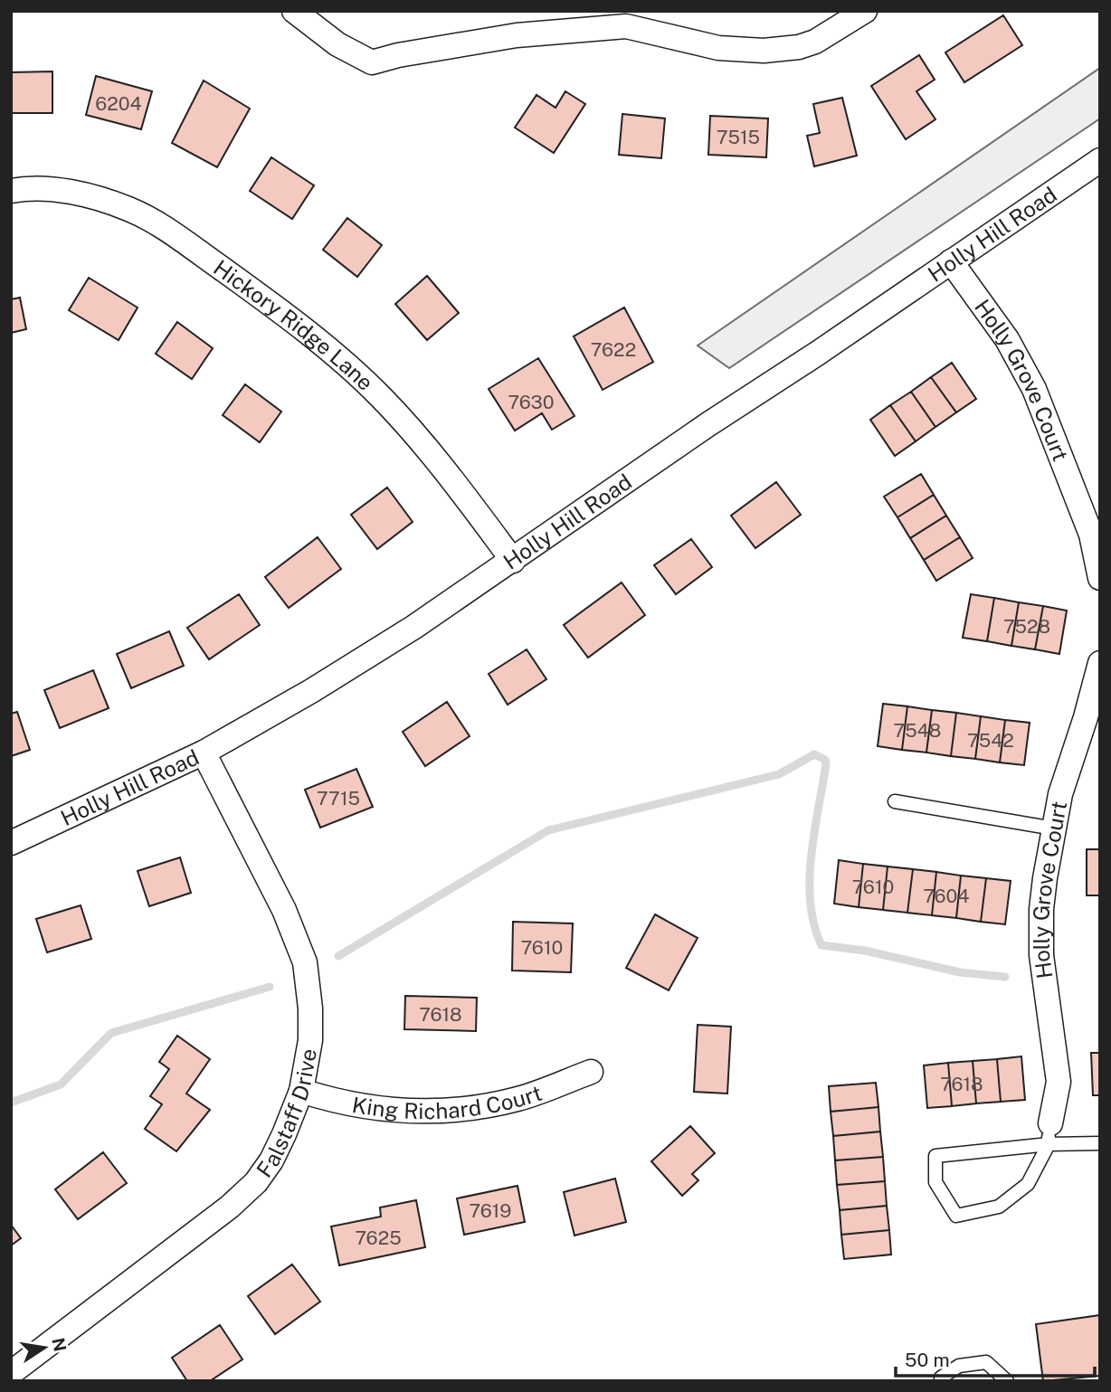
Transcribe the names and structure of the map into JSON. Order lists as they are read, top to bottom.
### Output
{
  "streets": {
    "street": [
      "Holly Hill Road",
      "Hickory Ridge Lane",
      "Holly Grove Court",
      "King Richard Court",
      "Falstaff Drive"
    ]
  },
  "crossings": [
    ["Holly Hill Road", "Hickory Ridge Lane"],
    ["Holly Hill Road", "Holly Grove Court"],
    ["Holly Hill Road", "Falstaff Drive"],
    ["King Richard Court", "Falstaff Drive"]
  ],
  "house_numbers": [
    "6204",
    "7515",
    "7622",
    "7630",
    "7528",
    "7548",
    "7542",
    "7715",
    "7610",
    "7604",
    "7610",
    "7618",
    "7618",
    "7619",
    "7625"
  ],
  "scale_bar": "50 m",
  "north": "right"
}
